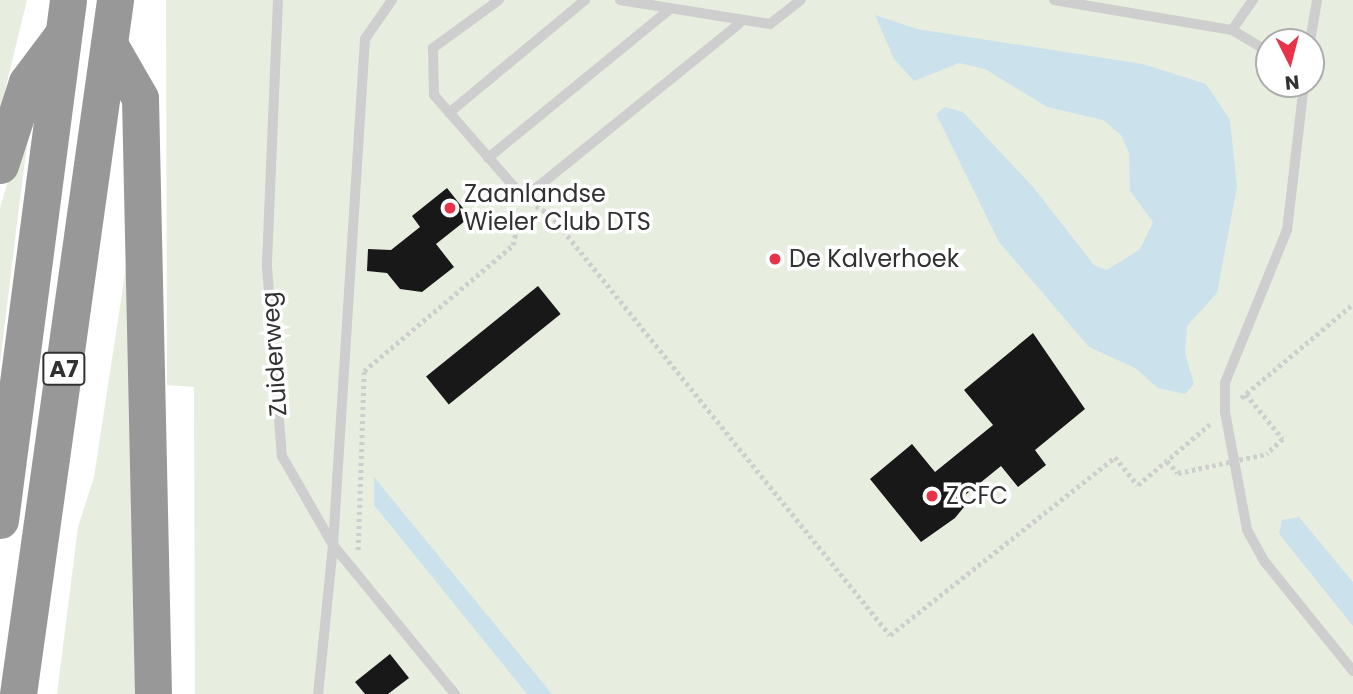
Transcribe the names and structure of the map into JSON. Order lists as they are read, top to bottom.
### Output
{
  "streets": {
    "highway": ["A7"],
    "lane": ["Zuiderweg"]
  },
  "places": ["Zaanlandse Wieler Club DTS", "De Kalverhoek", "ZCFC"],
  "north": "bottom"
}
